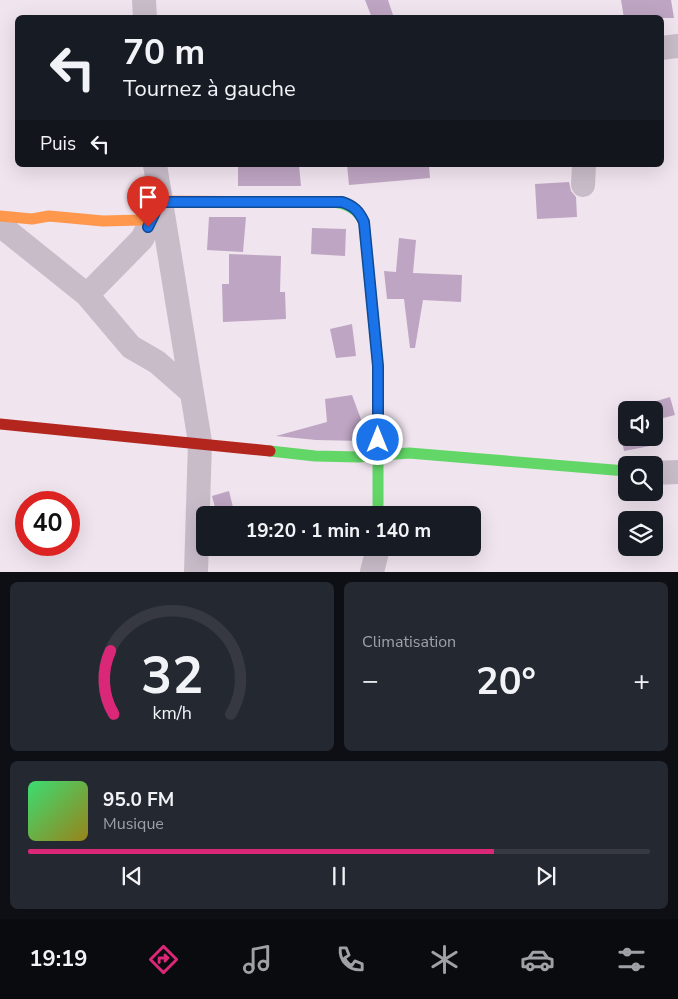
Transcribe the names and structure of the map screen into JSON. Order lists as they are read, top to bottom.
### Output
{
  "page": {
    "turn": ["70 m", "Tournez à gauche"],
    "then": "Puis",
    "limit": "40",
    "trip": "19:20 · 1 min · 140 m",
    "tile": "Climatisation",
    "heat": ["−", "20°", "+"],
    "song": ["95.0 FM", "Musique"],
    "tabs": "19:19",
    "gauge": ["32", "km/h"]
  }
}
